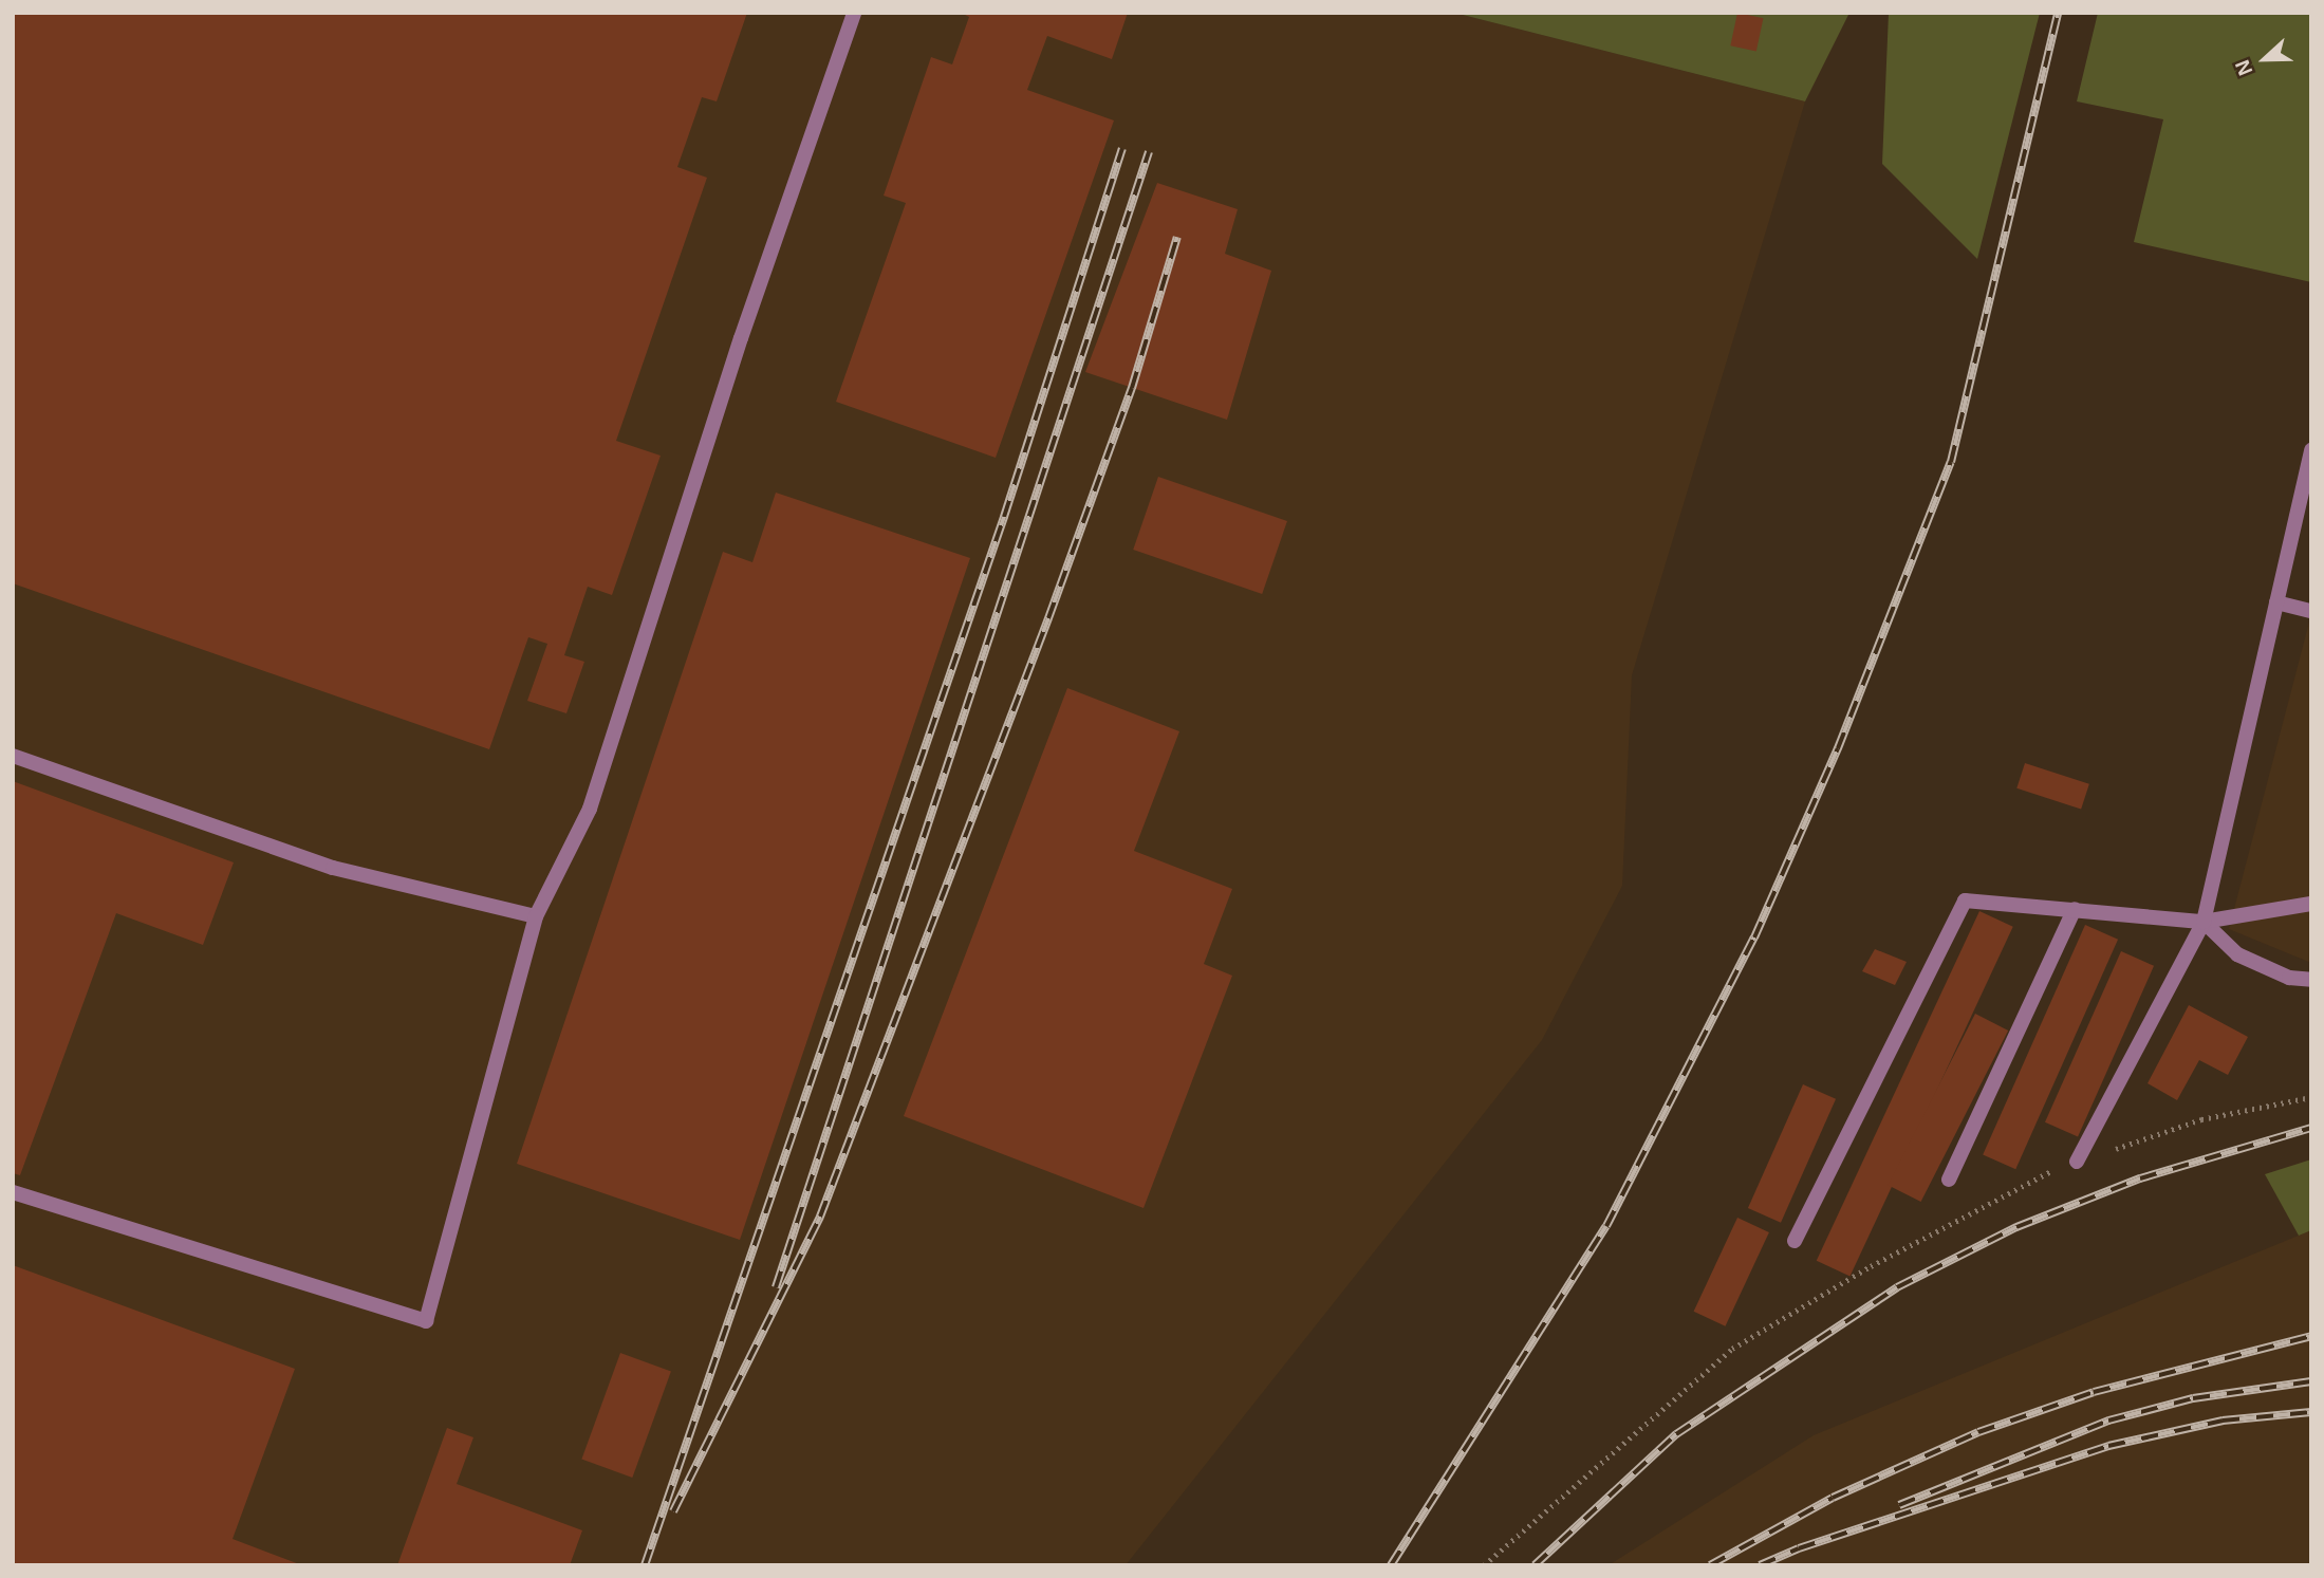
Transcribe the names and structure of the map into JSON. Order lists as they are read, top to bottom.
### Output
{
  "north": "left"
}
